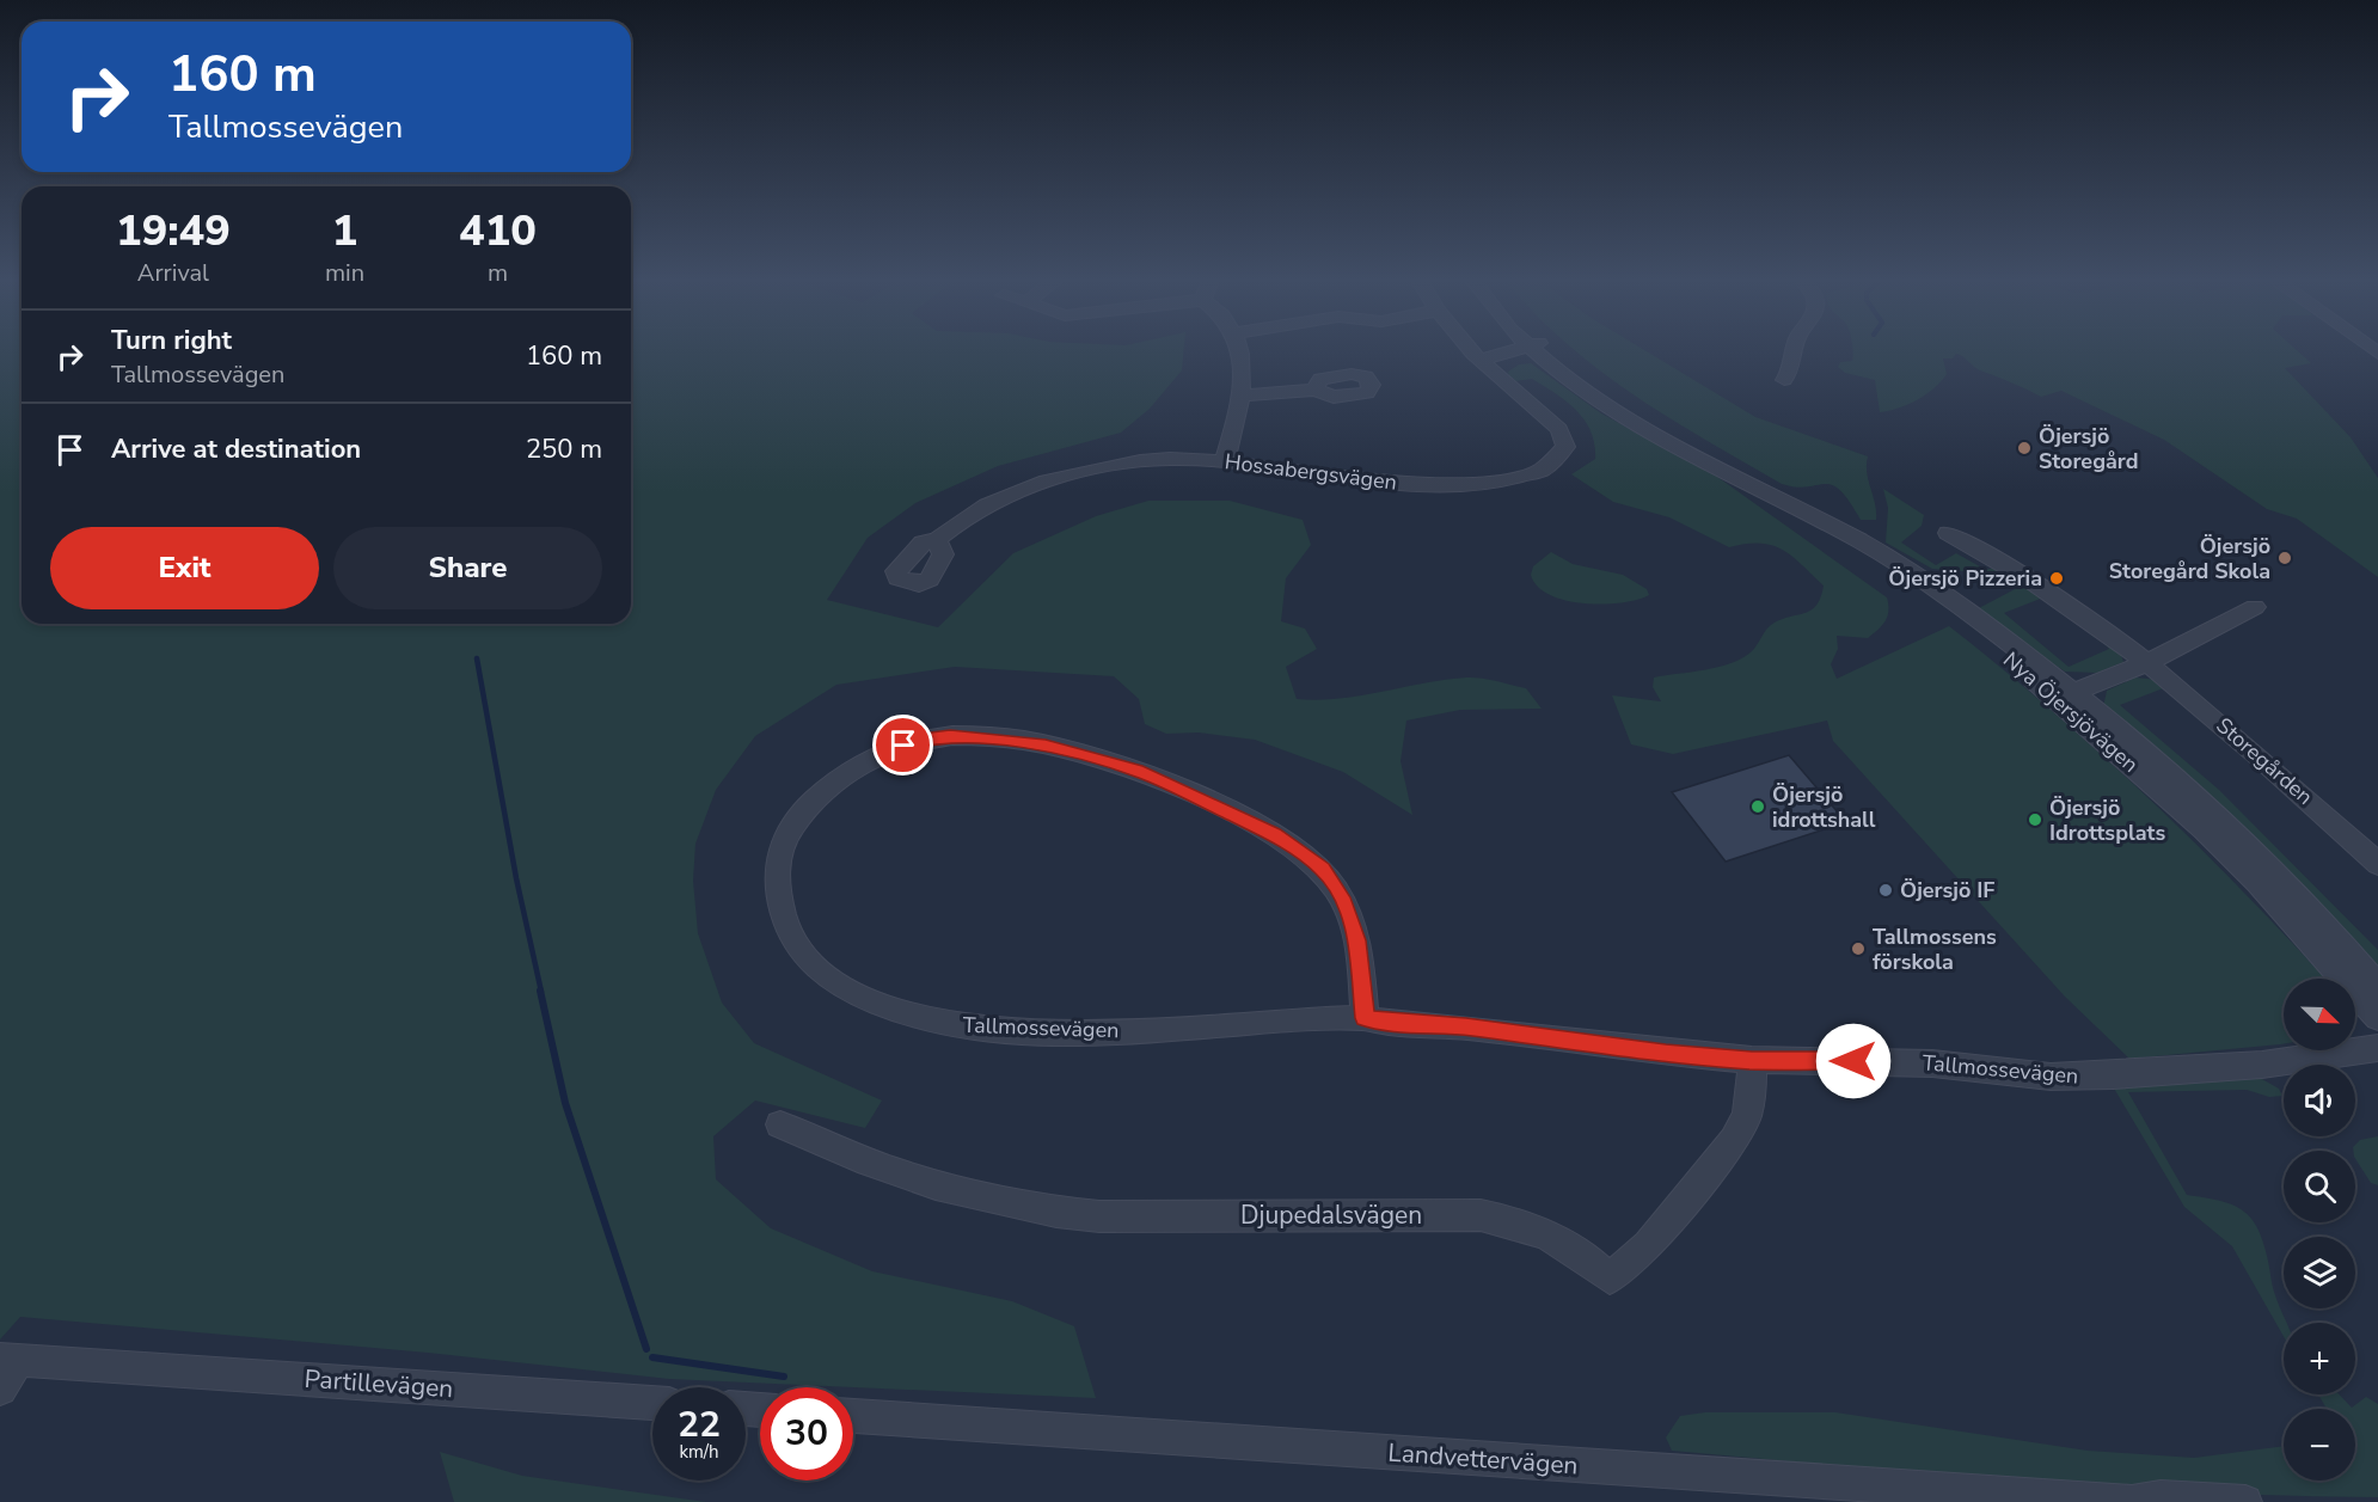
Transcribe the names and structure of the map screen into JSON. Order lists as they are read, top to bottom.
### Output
{
  "streets": {
    "street": [
      "Hossabergsvägen",
      "Nya Öjersjövägen",
      "Storegården",
      "Tallmossevägen",
      "Djupedalsvägen",
      "Partillevägen",
      "Landvettervägen"
    ]
  },
  "crossings": [
    ["Tallmossevägen", "Djupedalsvägen"]
  ],
  "places": [
    "Öjersjö Storegård",
    "Öjersjö Storegård Skola",
    "Öjersjö Pizzeria",
    "Öjersjö idrottshall",
    "Öjersjö Idrottsplats",
    "Öjersjö IF",
    "Tallmossens förskola"
  ],
  "north": "bottom right",
  "page": {
    "turn": ["160 m", "Tallmossevägen"],
    "eta": [
      "19:49",
      "Arrival",
      "1",
      "min",
      "410",
      "m"
    ],
    "list": [
      {
        "name": "Turn right",
        "note": "Tallmossevägen",
        "value": "160 m"
      },
      {
        "name": "Arrive at destination",
        "value": "250 m"
      }
    ],
    "buttons": ["Exit", "Share"],
    "map_buttons": ["+", "−"],
    "speed": "22 km/h",
    "limit": "30"
  }
}
